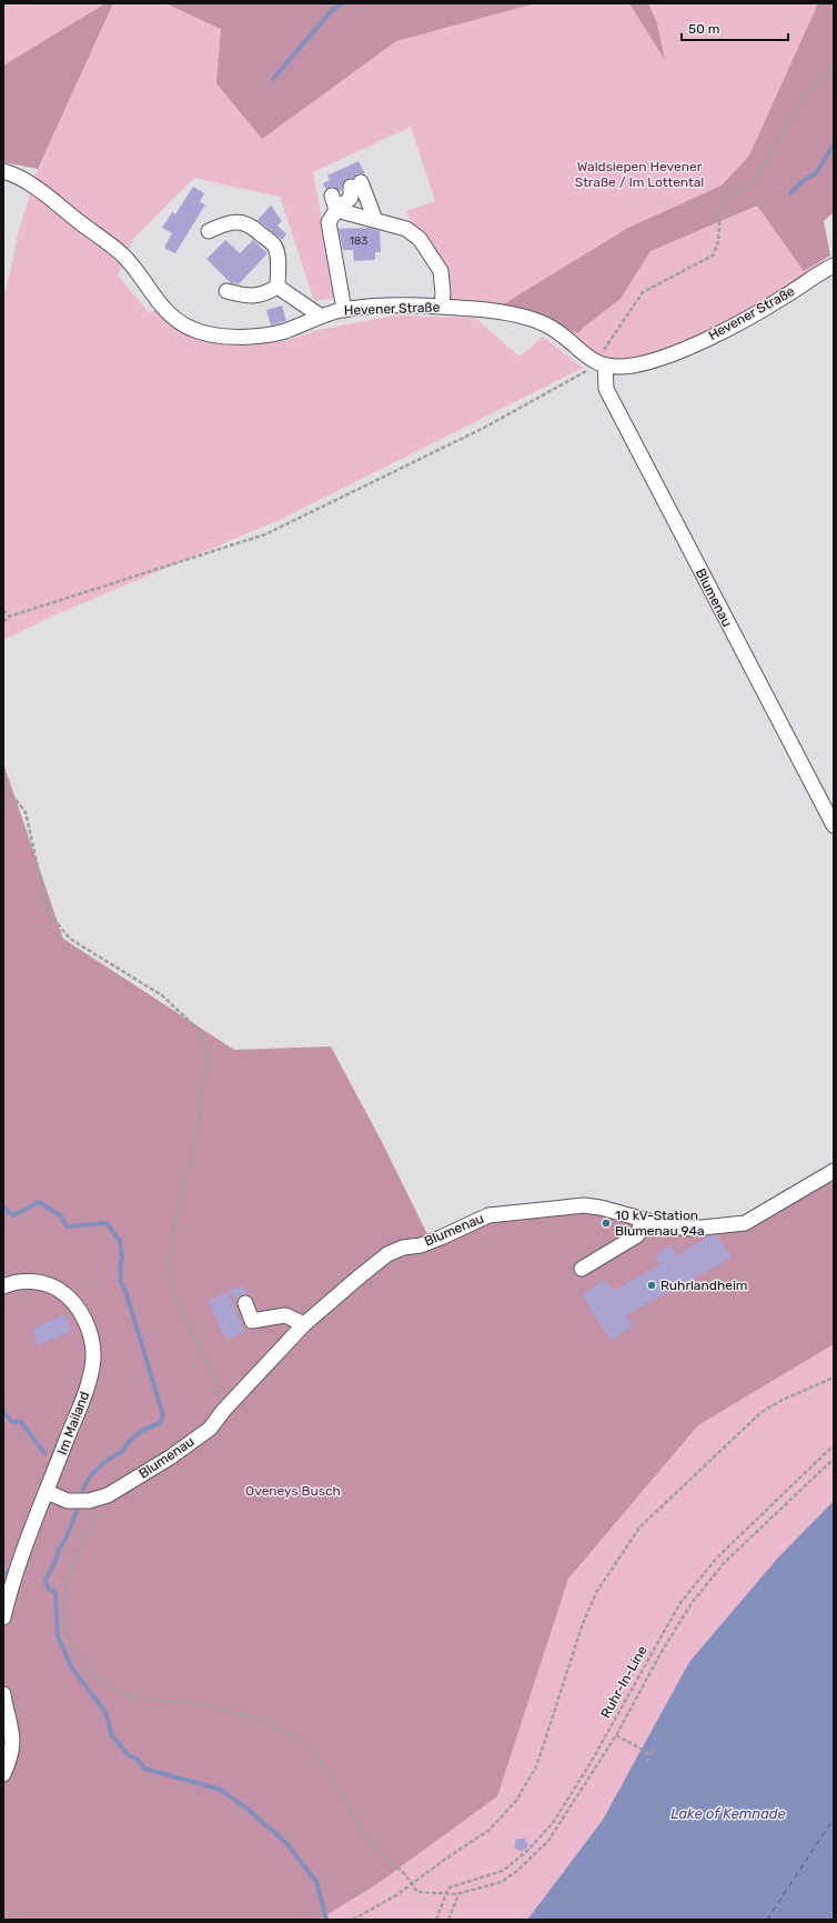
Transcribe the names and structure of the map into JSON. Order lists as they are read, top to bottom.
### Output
{
  "streets": {
    "street": ["Hevener Straße", "Blumenau", "Im Mailand"],
    "path": ["Ruhr-In-Line"]
  },
  "crossings": [
    ["Hevener Straße", "Blumenau"],
    ["Blumenau", "Im Mailand"]
  ],
  "water": ["Lake of Kemnade"],
  "parks": ["Waldsiepen Hevener Straße / Im Lottental", "Oveneys Busch"],
  "places": ["10 kV-Station Blumenau 94a", "Ruhrlandheim"],
  "house_numbers": ["183"],
  "scale_bar": "50 m"
}
